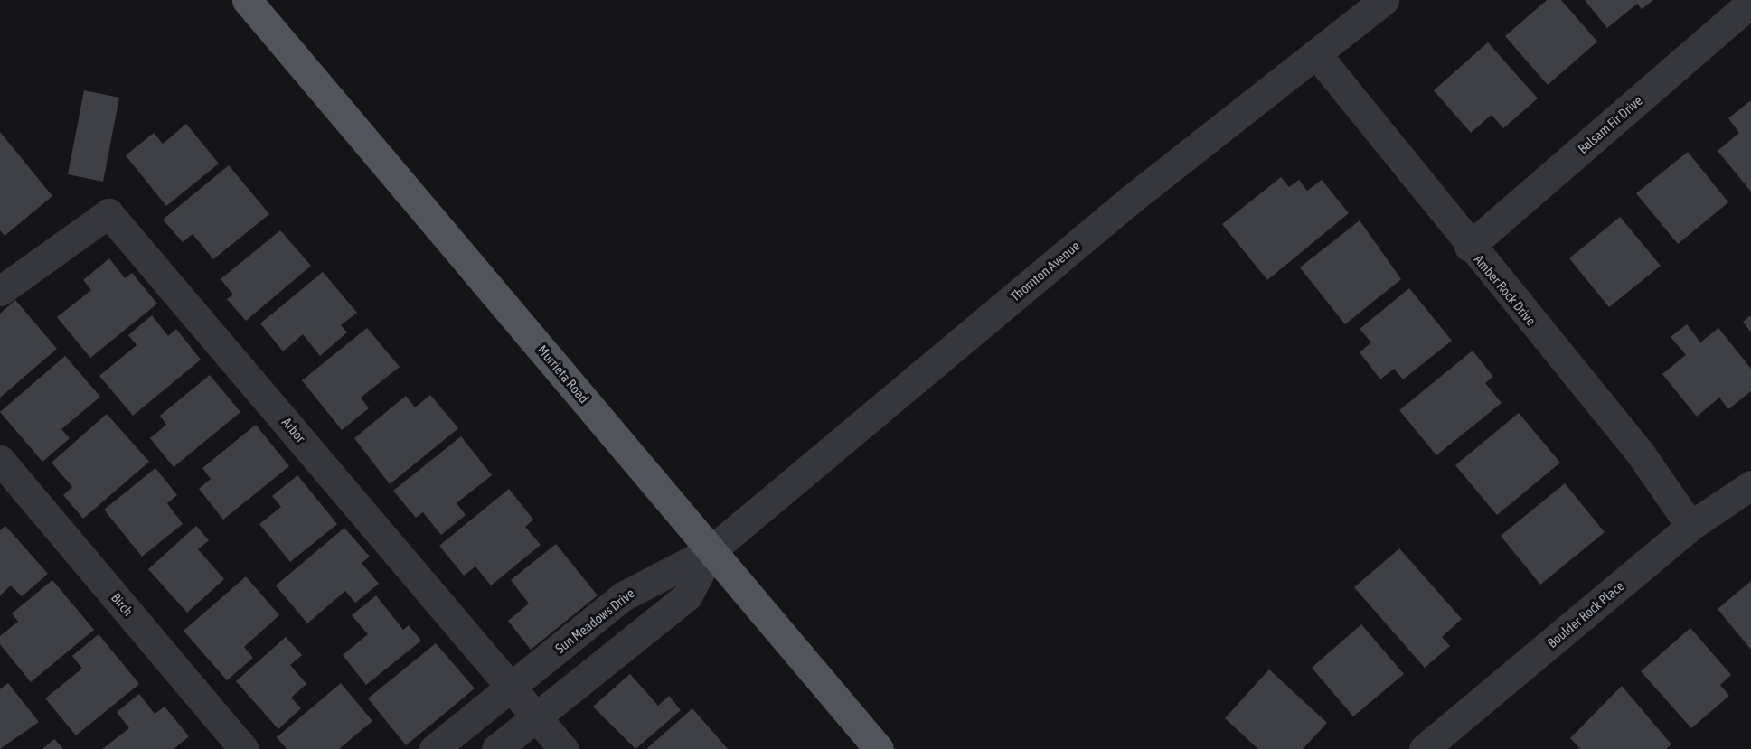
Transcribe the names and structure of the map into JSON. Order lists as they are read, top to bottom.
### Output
{
  "streets": {
    "main road": ["Murrieta Road"],
    "street": [
      "Balsam Fir Drive",
      "Thornton Avenue",
      "Amber Rock Drive",
      "Arbor",
      "Birch",
      "Boulder Rock Place",
      "Sun Meadows Drive"
    ]
  },
  "crossings": [
    ["Balsam Fir Drive", "Amber Rock Drive"],
    ["Thornton Avenue", "Amber Rock Drive"],
    ["Thornton Avenue", "Murrieta Road"],
    ["Thornton Avenue", "Sun Meadows Drive"],
    ["Amber Rock Drive", "Boulder Rock Place"],
    ["Murrieta Road", "Sun Meadows Drive"],
    ["Arbor", "Sun Meadows Drive"]
  ]
}
